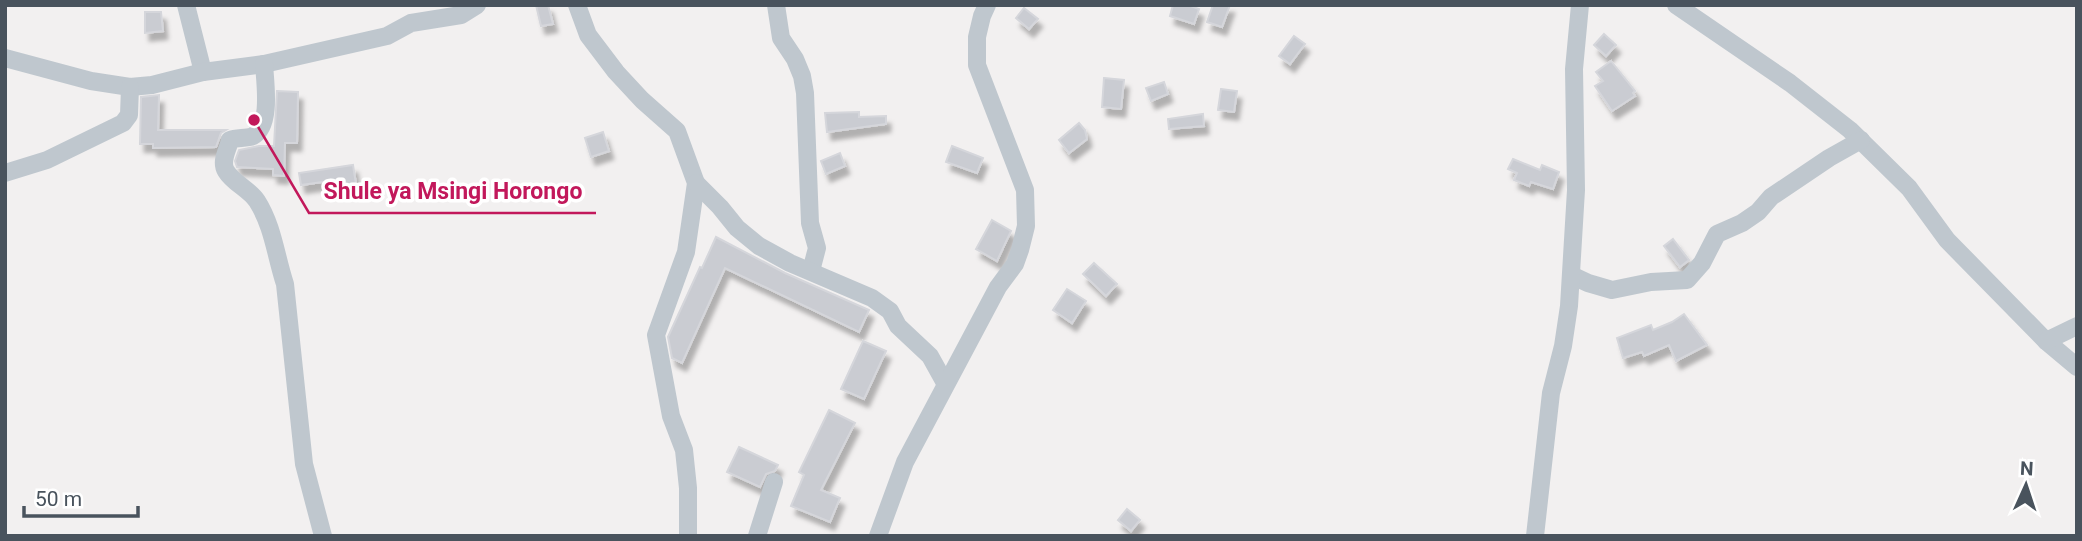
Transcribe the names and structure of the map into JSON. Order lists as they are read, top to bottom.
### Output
{
  "places": ["Shule ya Msingi Horongo"],
  "scale_bar": "50 m",
  "north": "top"
}
